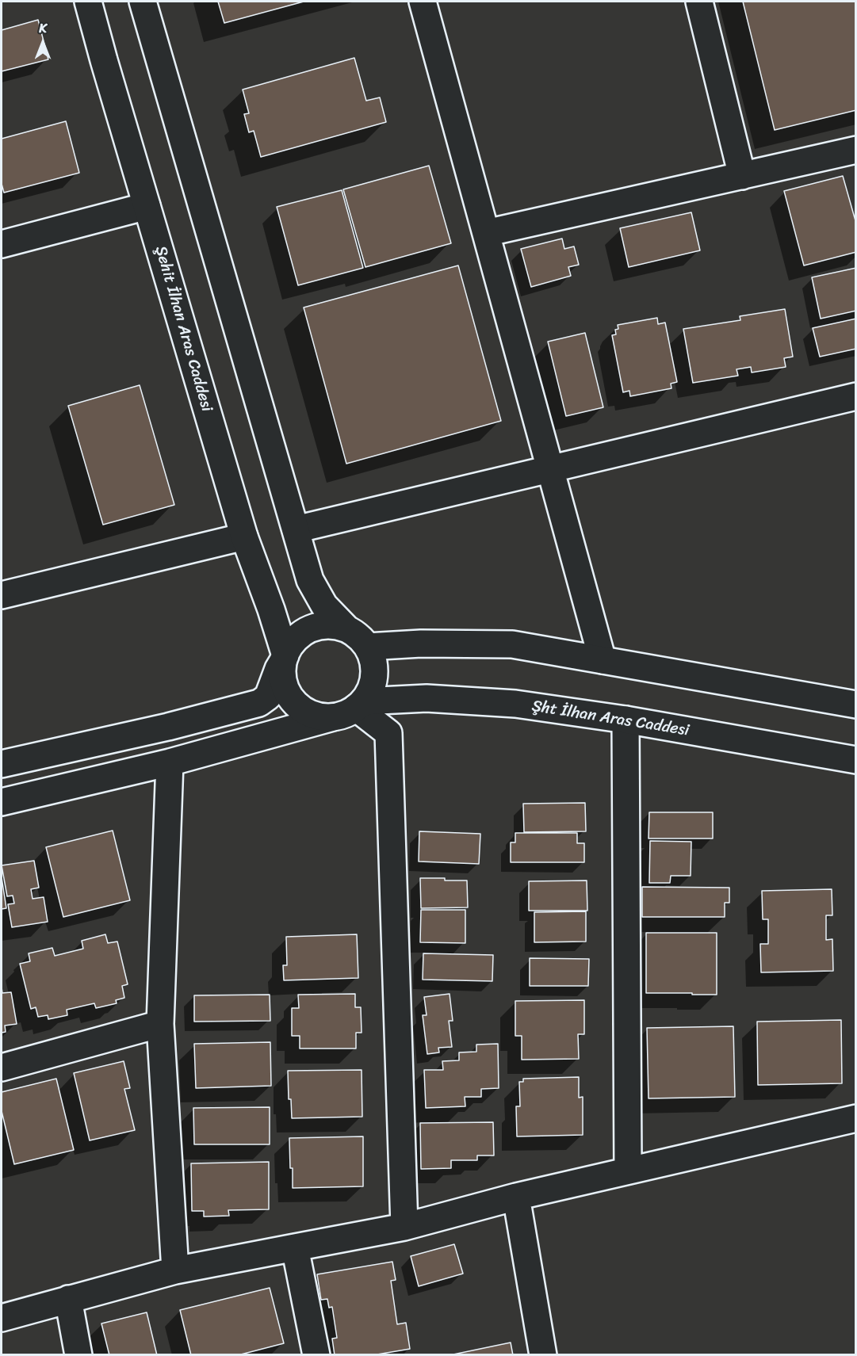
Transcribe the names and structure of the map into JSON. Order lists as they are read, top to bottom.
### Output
{
  "streets": {
    "street": ["Şehit İlhan Aras Caddesi", "Şht İlhan Aras Caddesi"]
  },
  "crossings": [
    ["Şehit İlhan Aras Caddesi", "Şht İlhan Aras Caddesi"]
  ],
  "north": "top"
}
